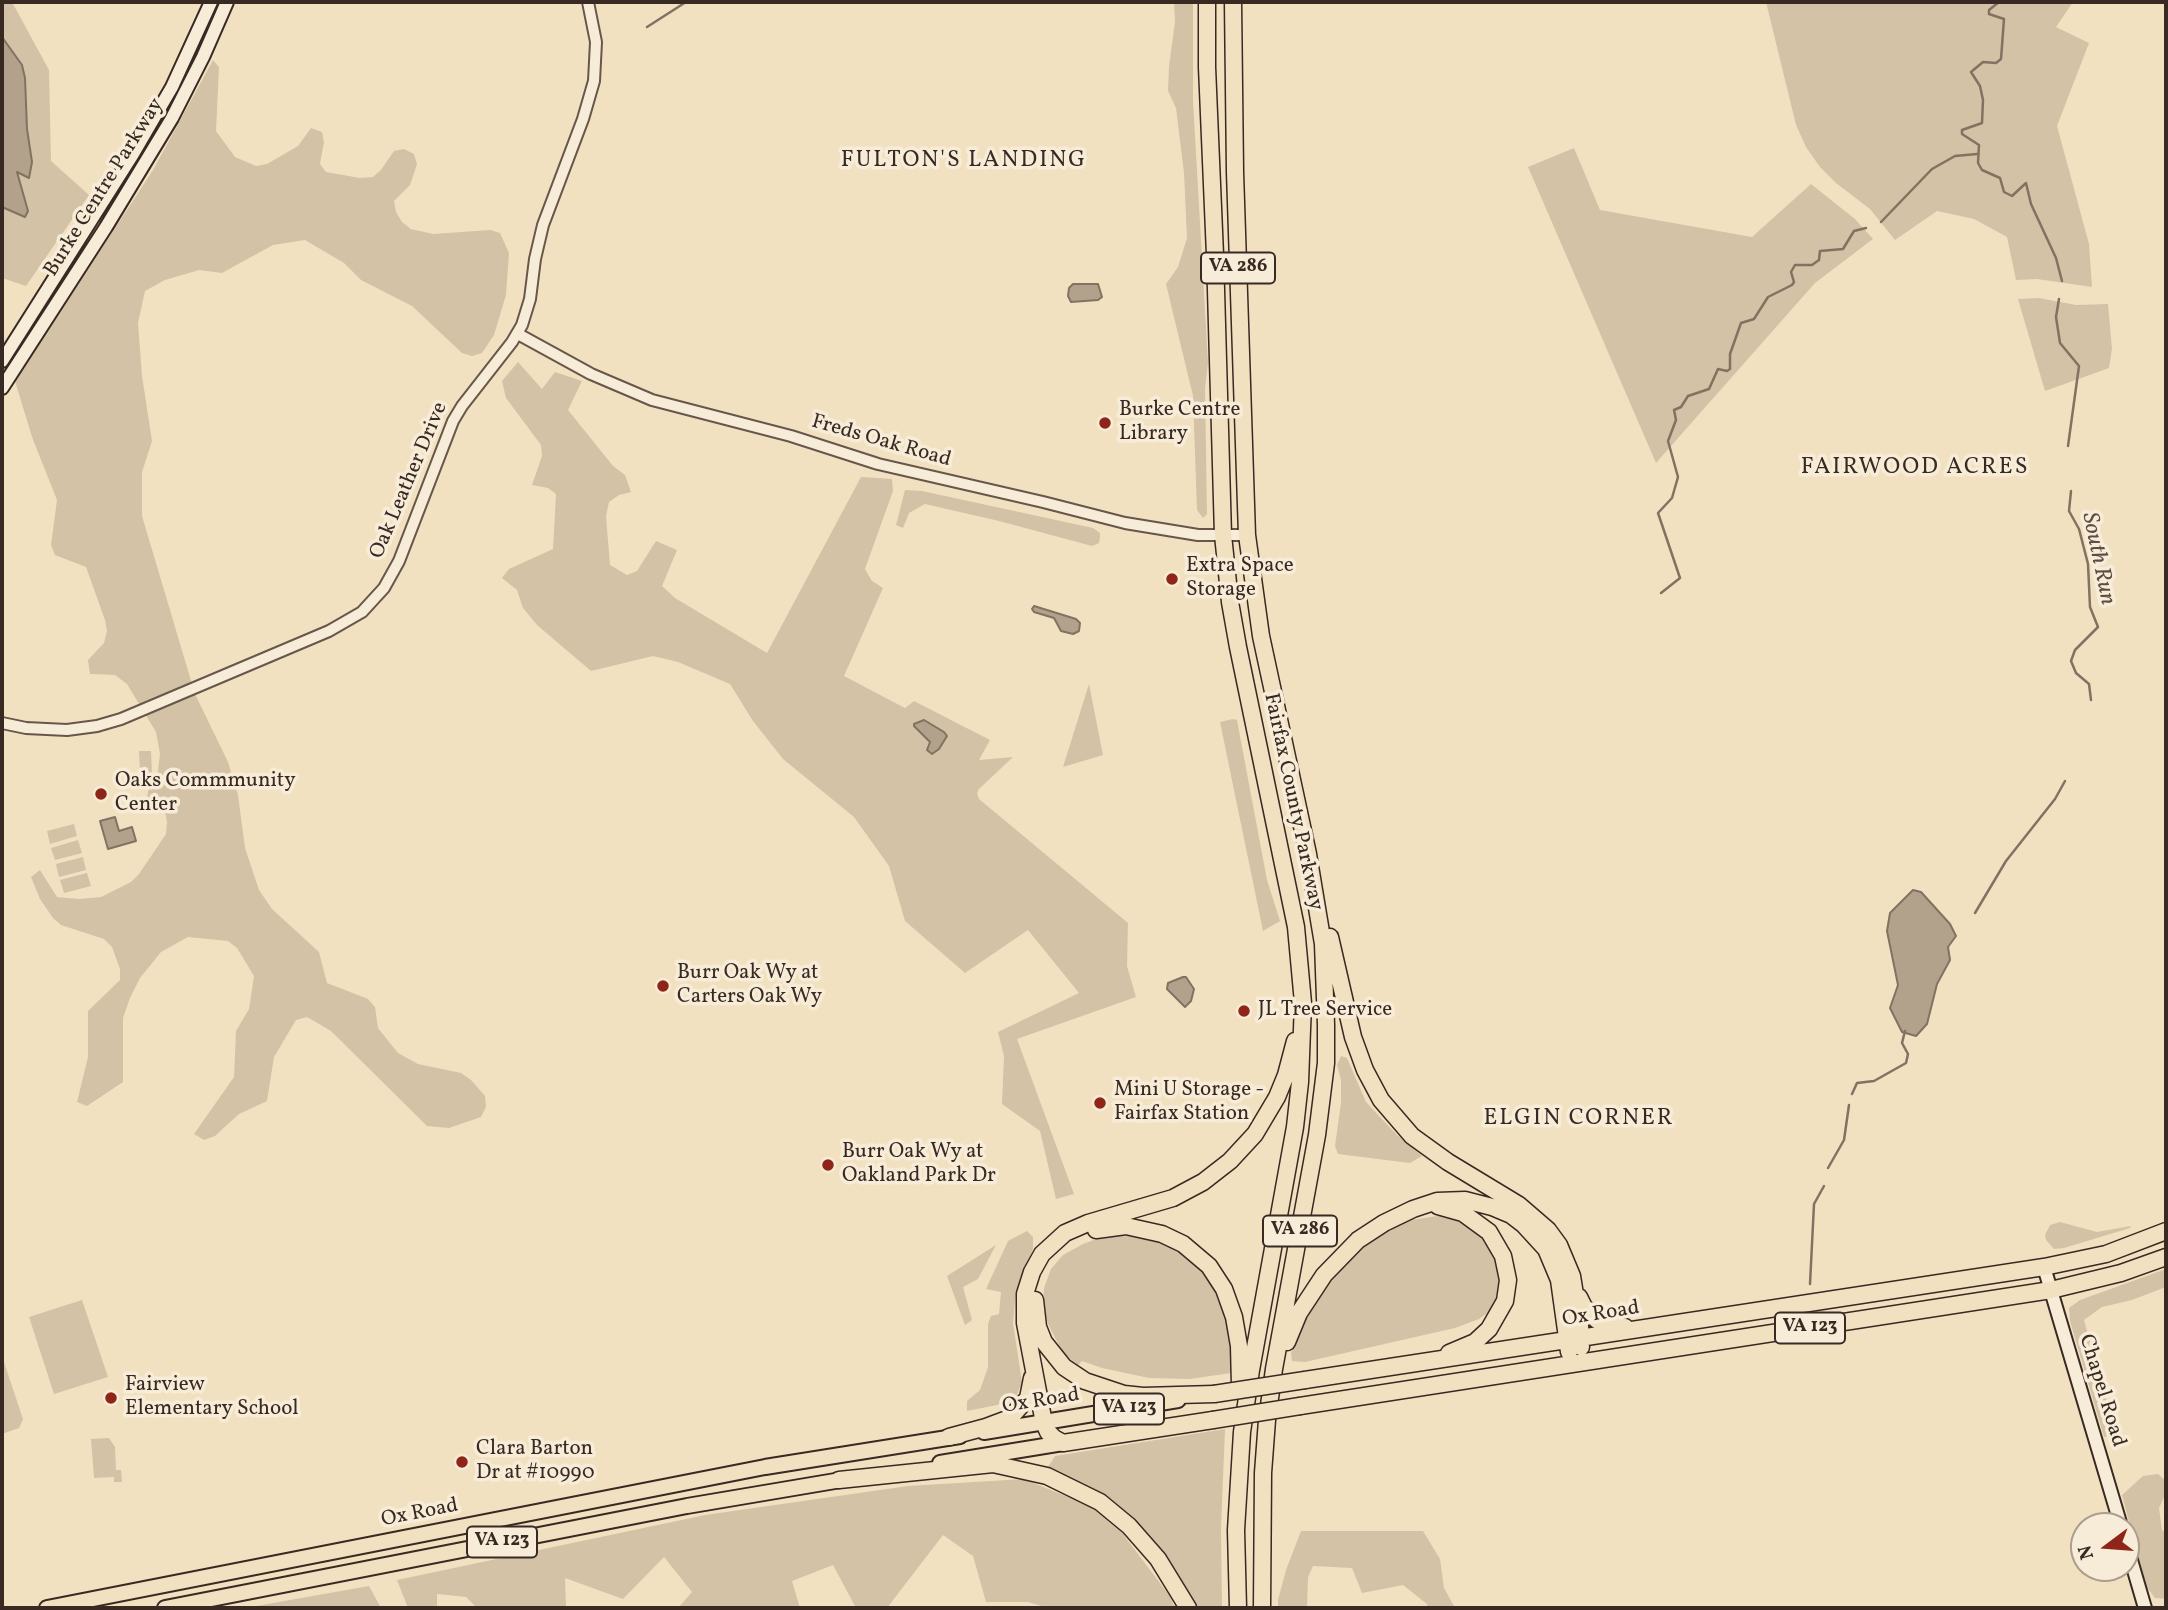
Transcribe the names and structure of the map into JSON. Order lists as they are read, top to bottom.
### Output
{
  "streets": {
    "highway": [
      "VA 286",
      "Fairfax County Parkway",
      "Ox Road",
      "VA 123"
    ],
    "main road": ["Burke Centre Parkway", "Chapel Road"],
    "street": ["Freds Oak Road", "Oak Leather Drive"]
  },
  "crossings": [
    ["Freds Oak Road", "Oak Leather Drive"],
    ["Freds Oak Road", "Fairfax County Parkway"],
    ["Ox Road", "Chapel Road"]
  ],
  "districts": ["FULTON'S LANDING", "FAIRWOOD ACRES", "ELGIN CORNER"],
  "water": ["South Run"],
  "places": [
    "Burke Centre Library",
    "Extra Space Storage",
    "Oaks Commmunity Center",
    "Burr Oak Wy at Carters Oak Wy",
    "JL Tree Service",
    "Mini U Storage - Fairfax Station",
    "Burr Oak Wy at Oakland Park Dr",
    "Fairview Elementary School",
    "Clara Barton Dr at #10990"
  ],
  "north": "left"
}
